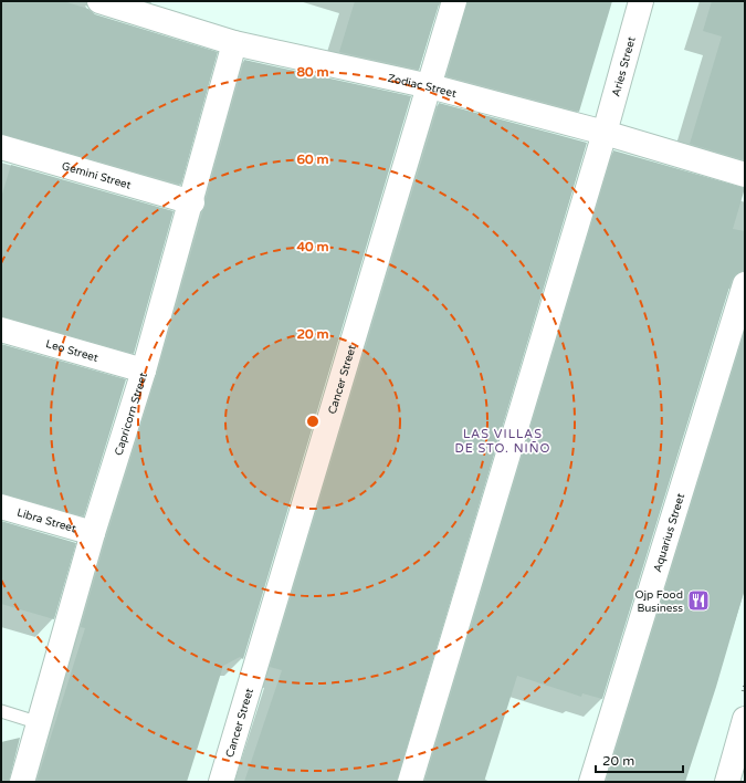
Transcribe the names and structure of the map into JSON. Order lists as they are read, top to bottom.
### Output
{
  "streets": {
    "street": [
      "Aries Street",
      "Zodiac Street",
      "Gemini Street",
      "Leo Street",
      "Cancer Street",
      "Capricorn Street",
      "Libra Street",
      "Aquarius Street"
    ]
  },
  "crossings": [
    ["Aries Street", "Zodiac Street"],
    ["Zodiac Street", "Cancer Street"],
    ["Zodiac Street", "Capricorn Street"],
    ["Gemini Street", "Capricorn Street"],
    ["Leo Street", "Capricorn Street"],
    ["Capricorn Street", "Libra Street"]
  ],
  "districts": ["LAS VILLAS DE STO. NIÑO"],
  "places": {
    "restaurant": ["Ojp Food Business"]
  },
  "scale_bar": "20 m",
  "rings": [
    "80 m",
    "60 m",
    "40 m",
    "20 m"
  ]
}
